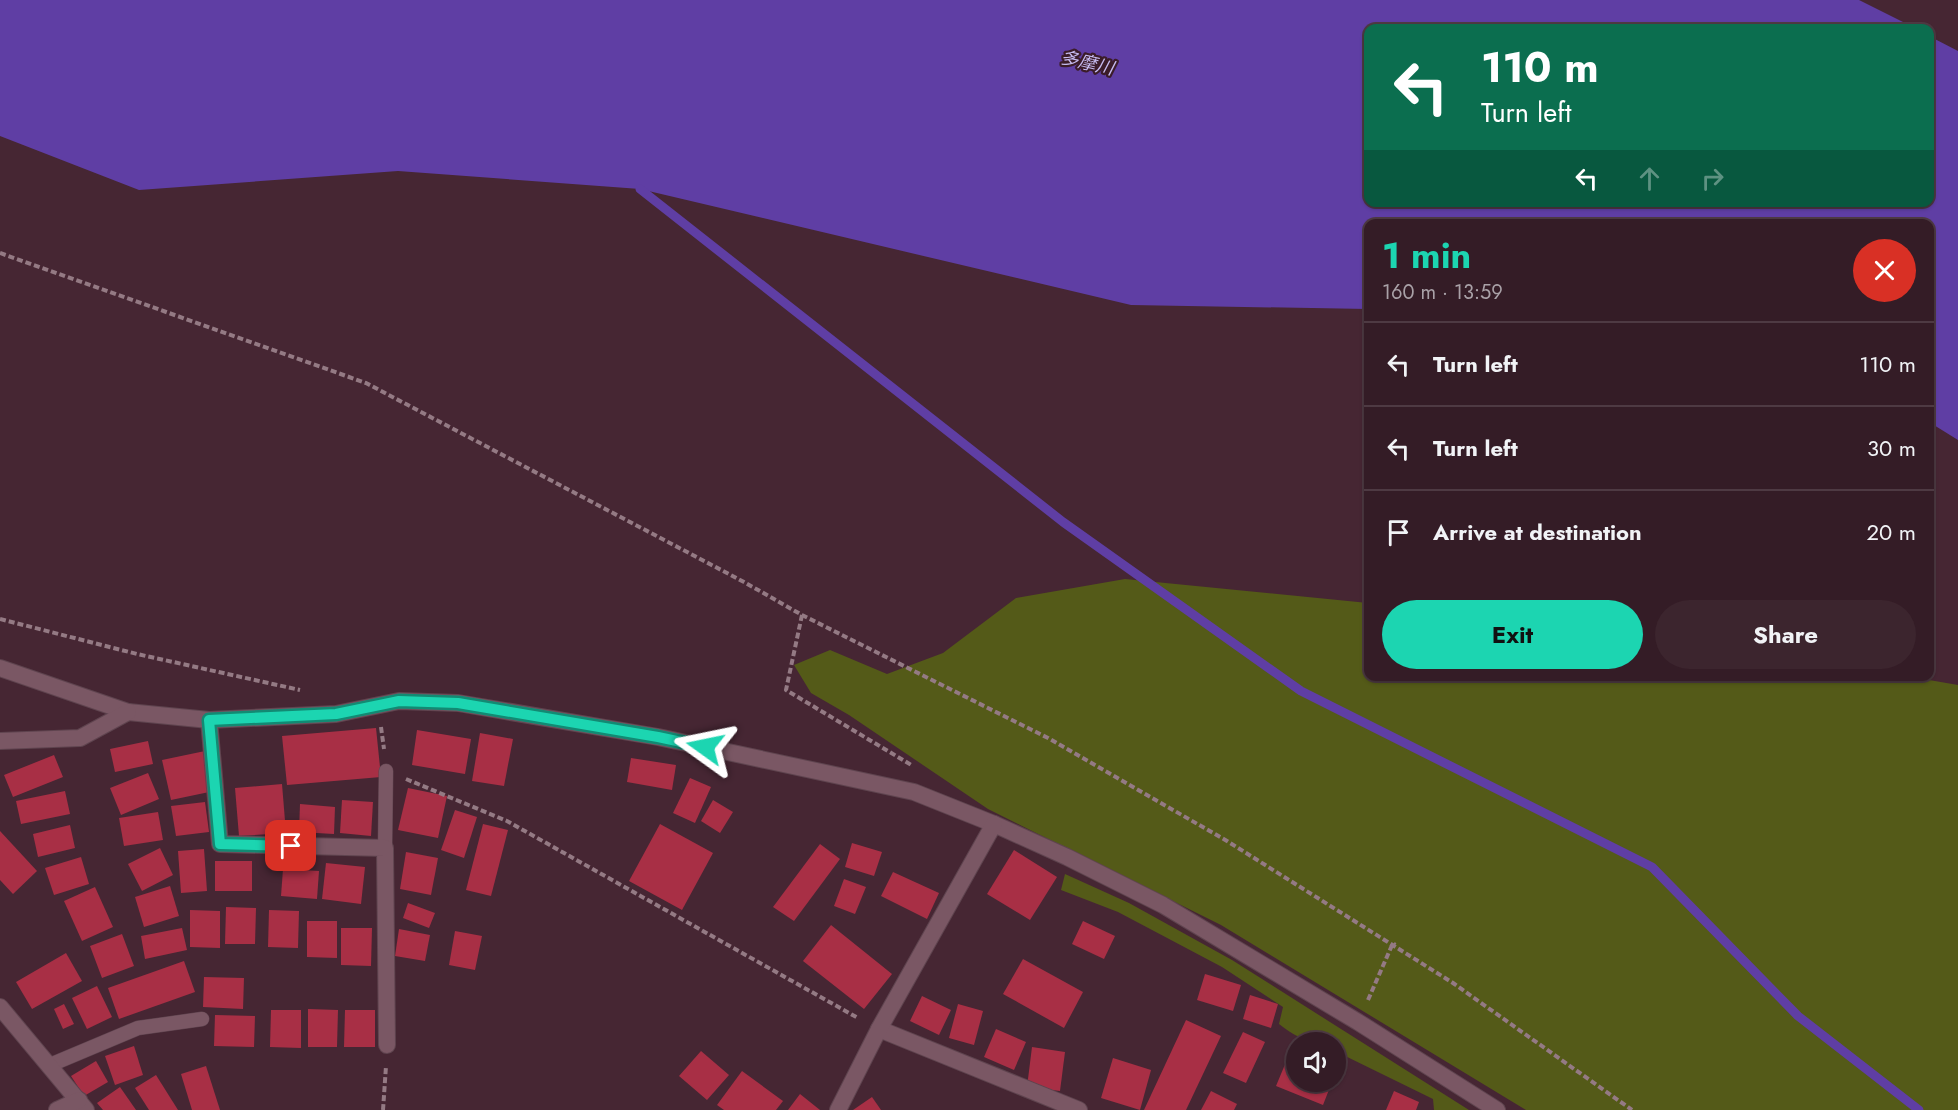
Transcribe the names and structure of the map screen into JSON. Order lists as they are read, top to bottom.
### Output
{
  "water": ["多摩川"],
  "page": {
    "turn": ["110 m", "Turn left"],
    "heading": ["1 min", "160 m · 13:59"],
    "list": [
      {
        "name": "Turn left",
        "value": "110 m"
      },
      {
        "name": "Turn left",
        "value": "30 m"
      },
      {
        "name": "Arrive at destination",
        "value": "20 m"
      }
    ],
    "buttons": ["Exit", "Share"]
  }
}
